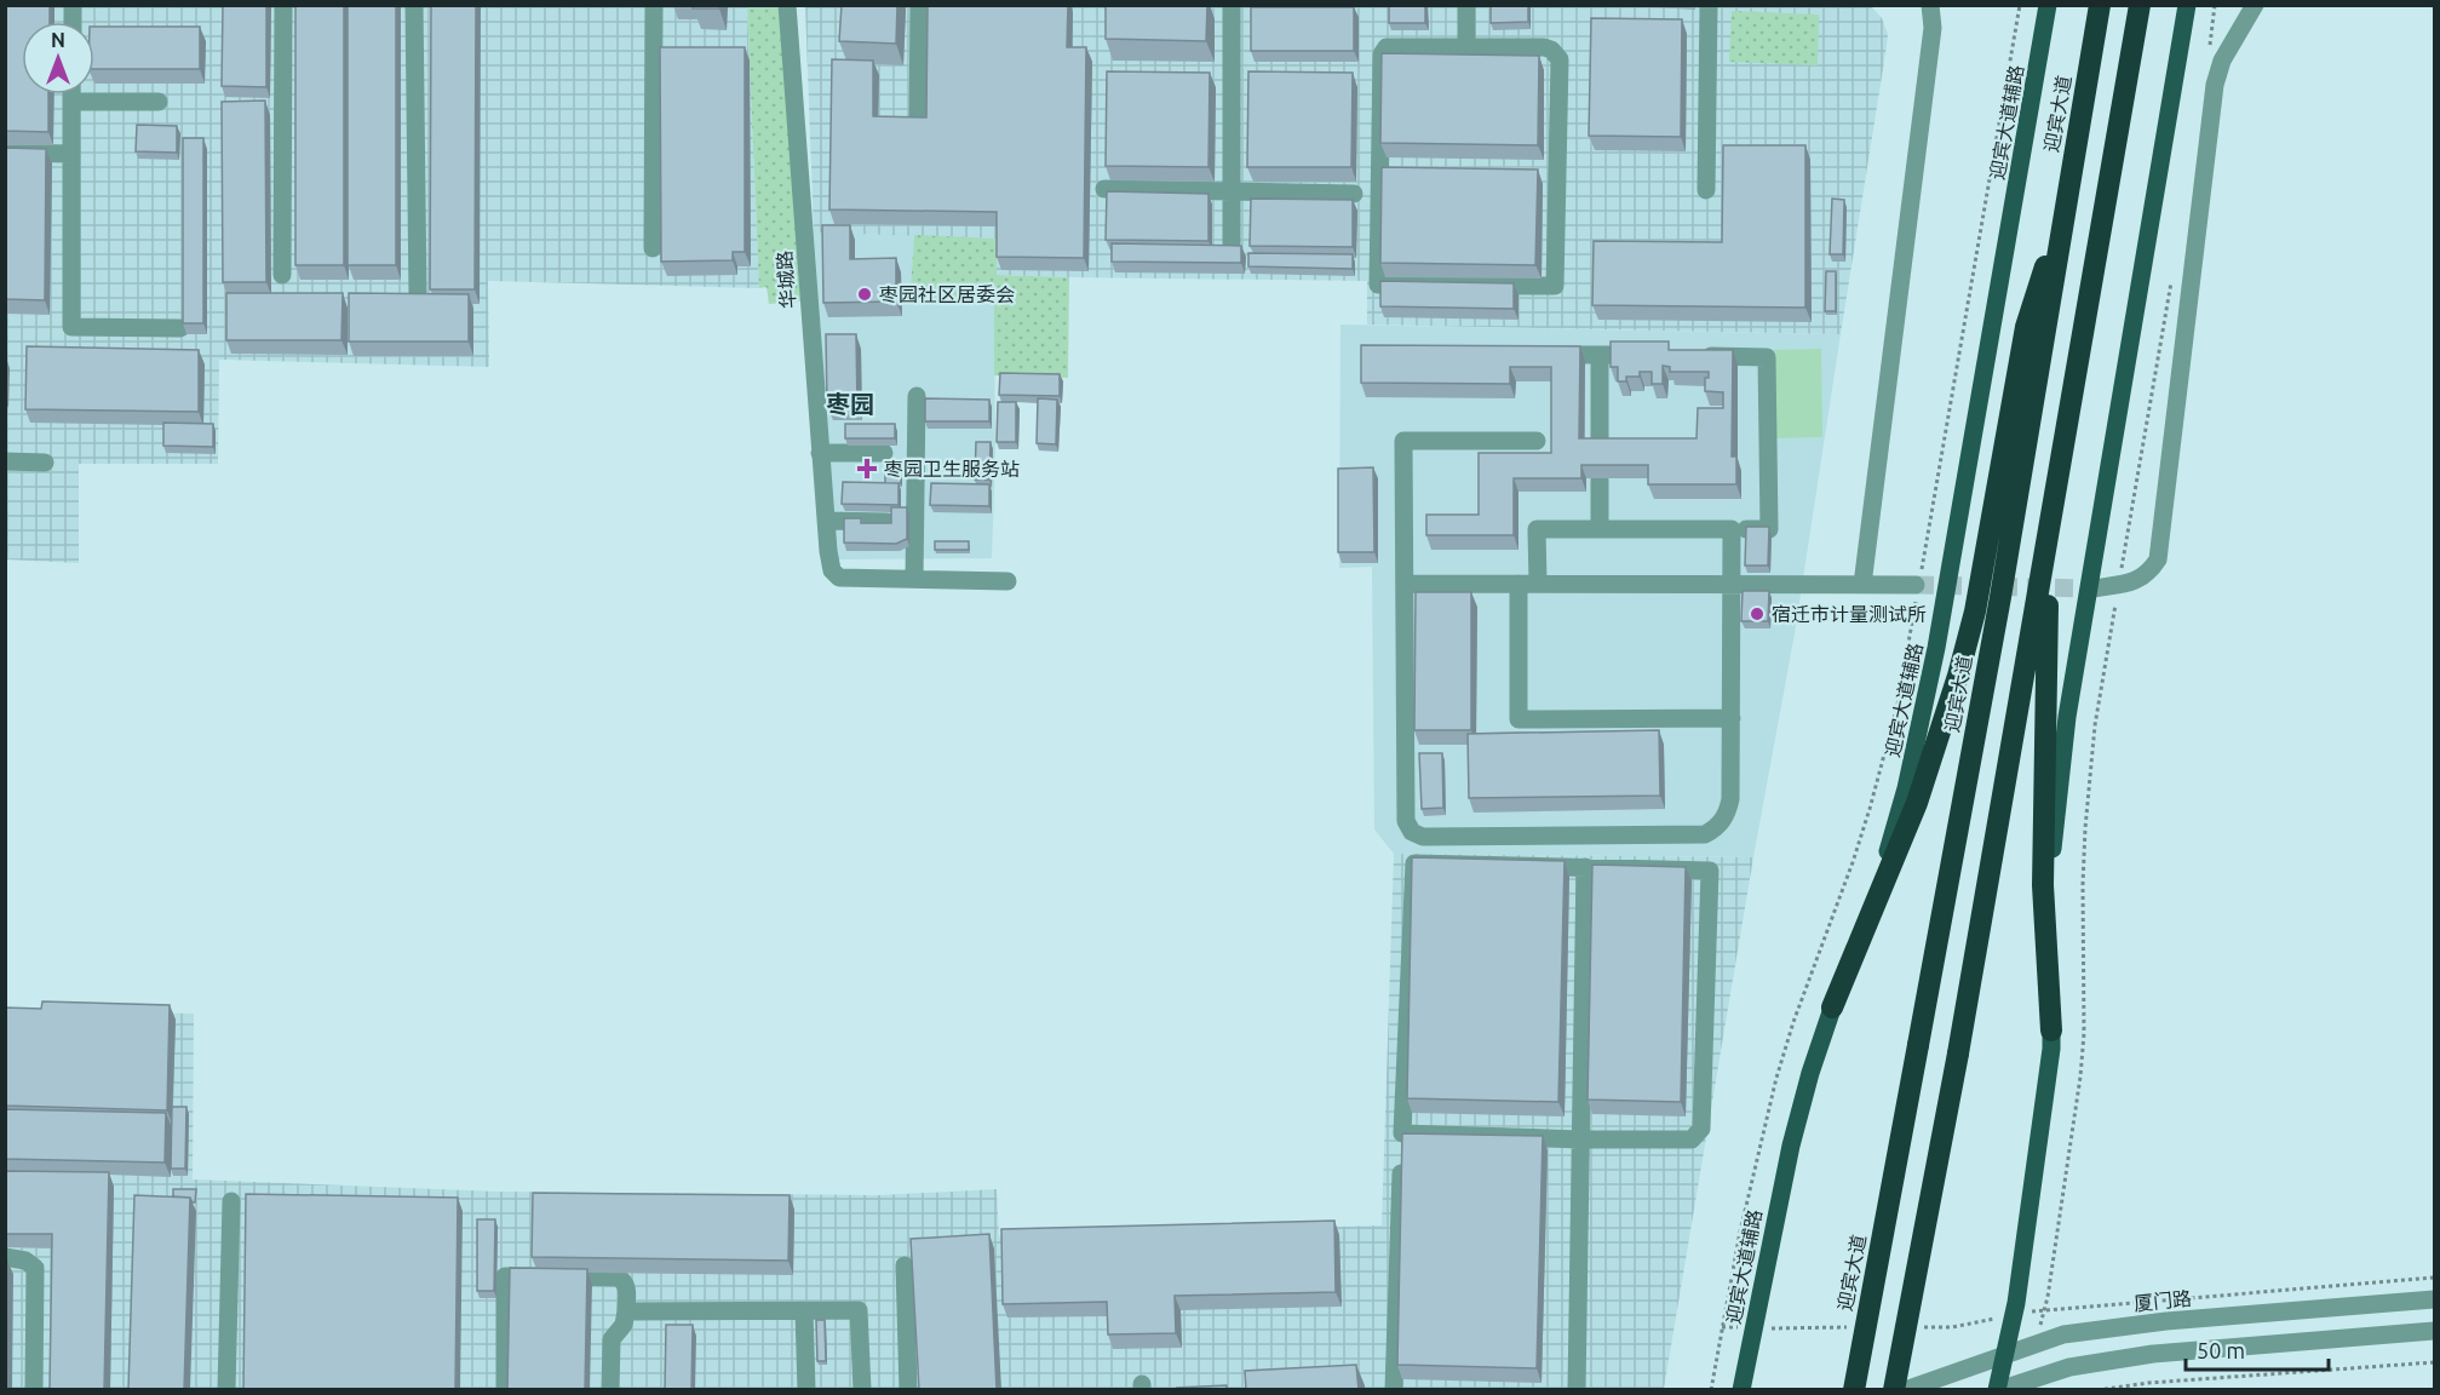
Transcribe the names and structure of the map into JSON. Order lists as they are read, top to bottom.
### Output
{
  "streets": {
    "highway": ["迎宾大道"],
    "main road": ["迎宾大道辅路"],
    "street": ["华城路", "厦门路"]
  },
  "districts": ["枣园"],
  "places": {
    "other": ["枣园社区居委会", "宿迁市计量测试所"],
    "health": ["枣园卫生服务站"]
  },
  "scale_bar": "50 m",
  "north": "top"
}
